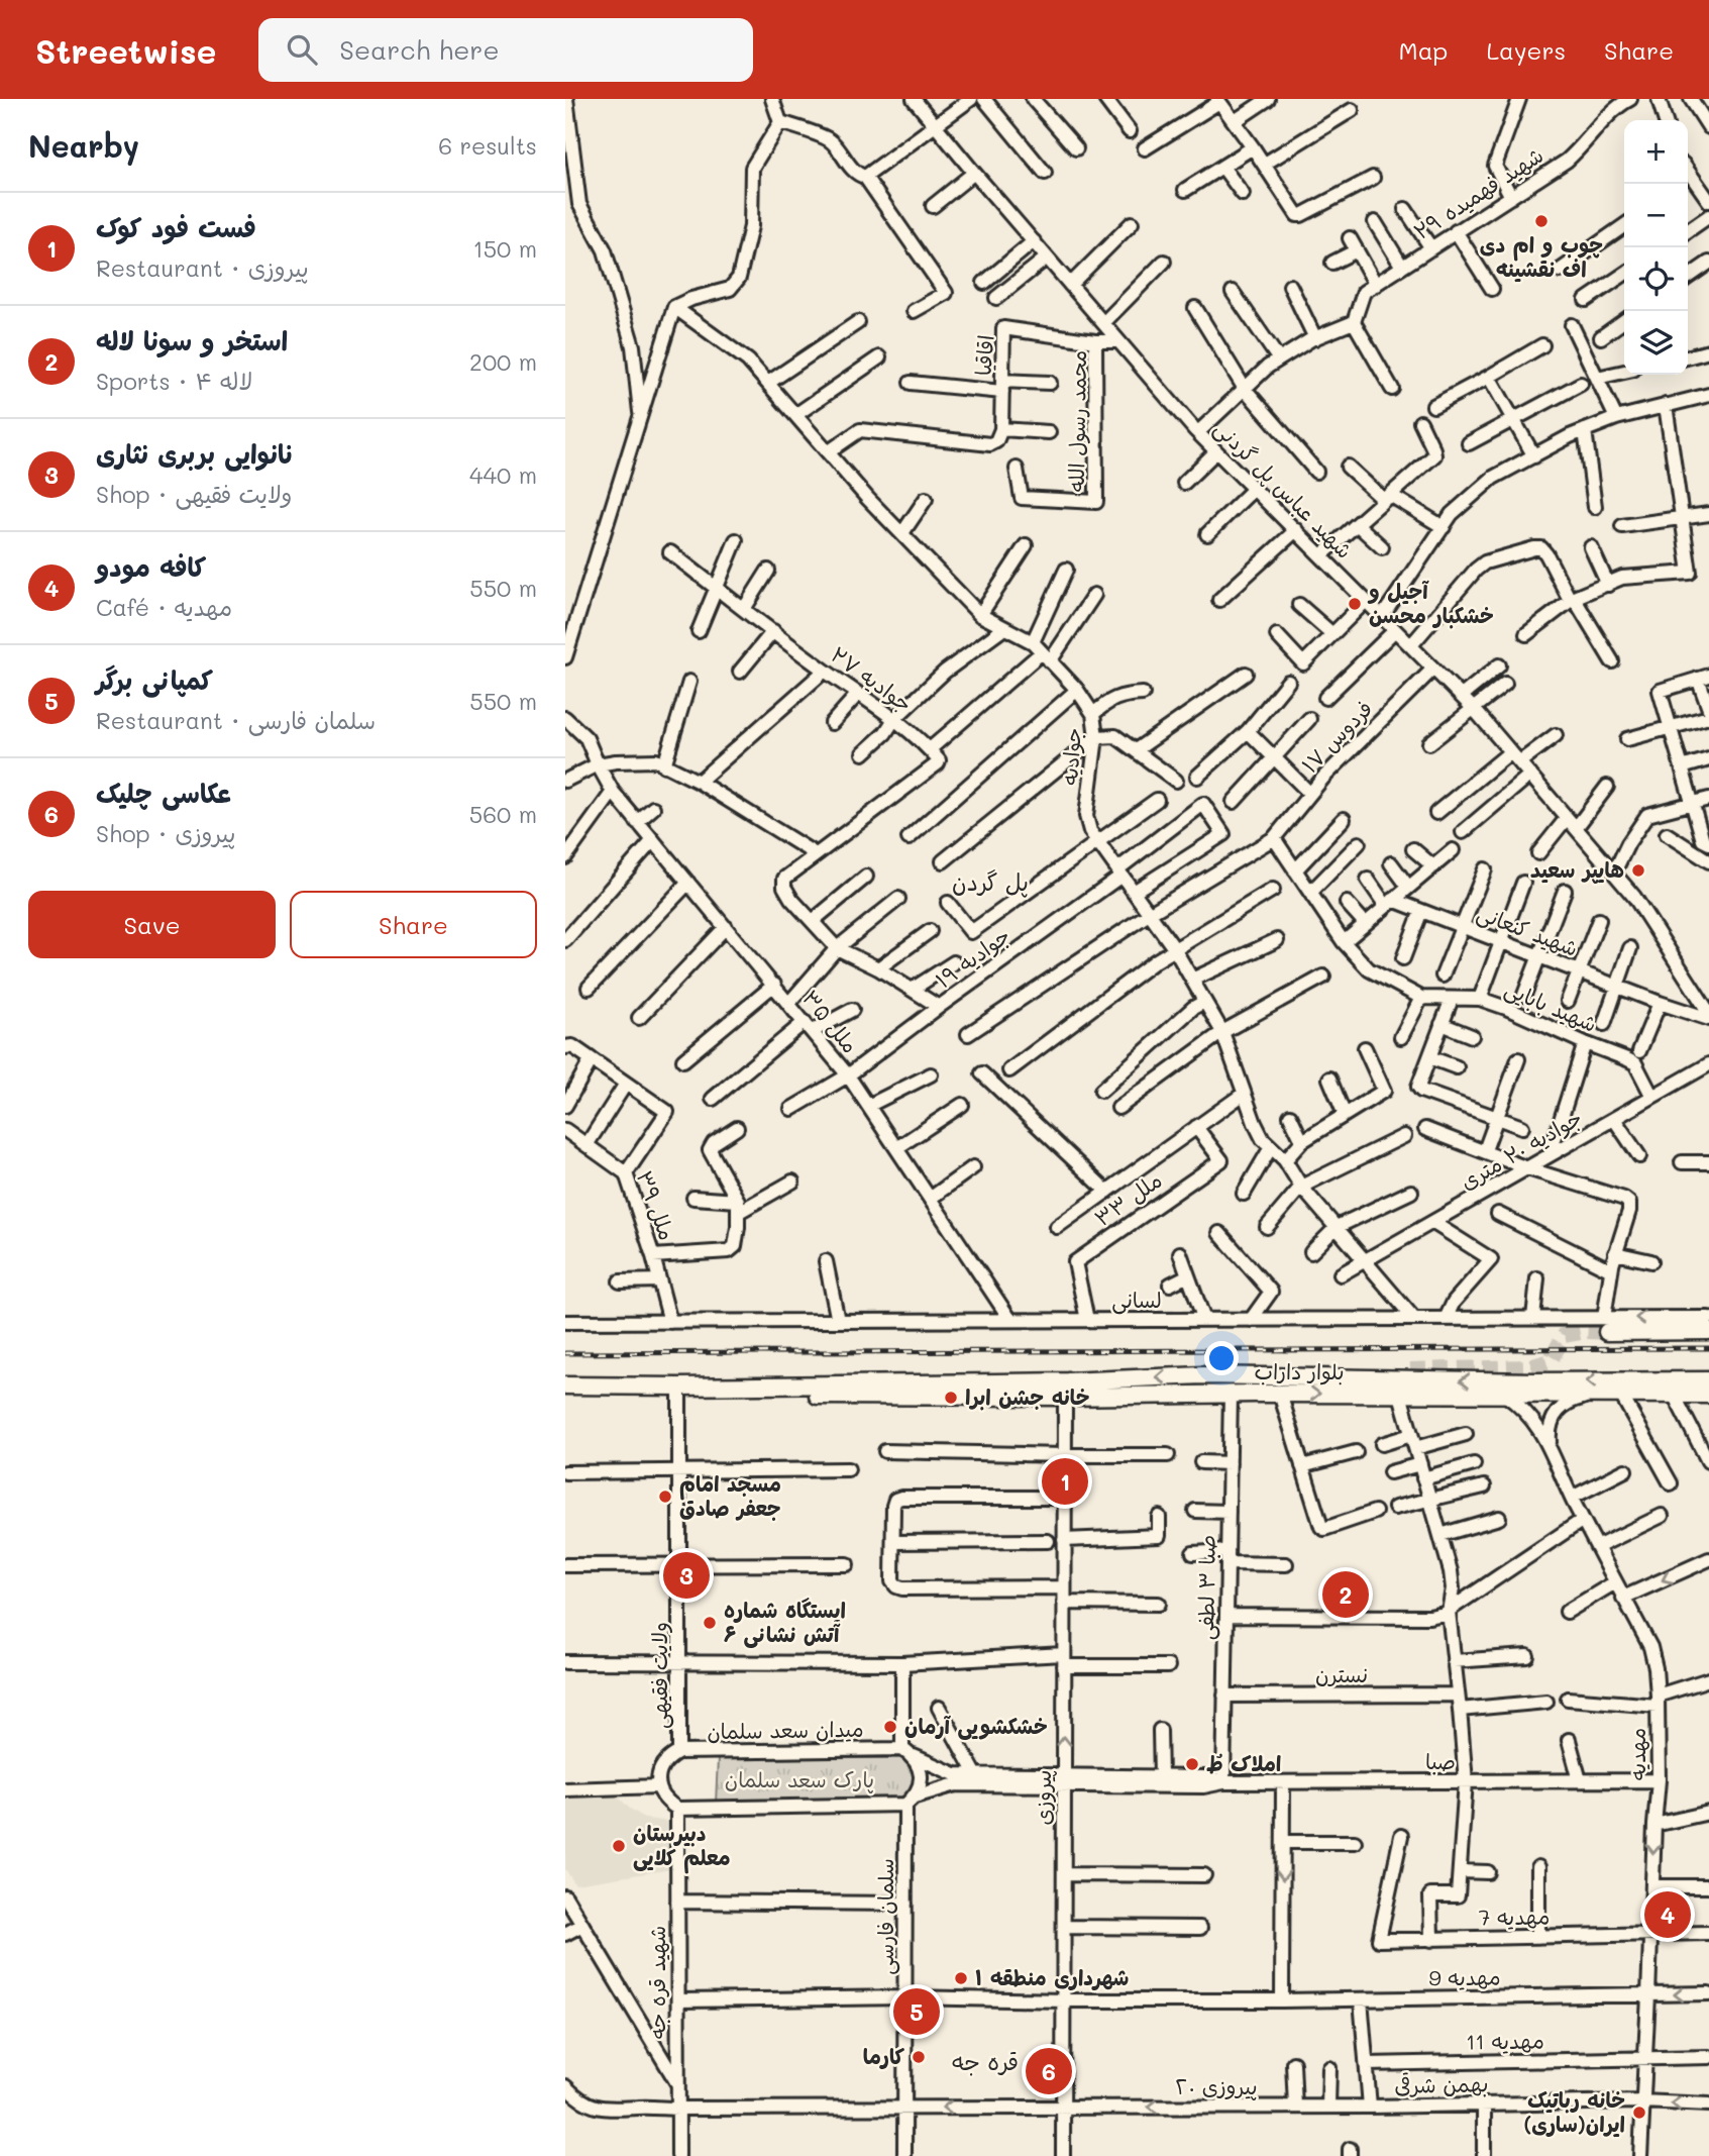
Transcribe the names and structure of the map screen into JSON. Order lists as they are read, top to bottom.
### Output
{
  "streets": {
    "main road": ["بلوار داراب"],
    "street": [
      "شهید فهمیده ۲۹",
      "اقاقیا",
      "محمد رسول الله",
      "شهید عباس پل گردنی",
      "جوادیه ۲۷",
      "فردوس ۱۷",
      "جوادیه",
      "شهید کنعانی",
      "جوادیه ۱۹",
      "شهید بابایی",
      "ملل ۳۵",
      "جوادیه ۲۰ متری",
      "ملل ۳۳",
      "ملل ۳۹",
      "لسانی",
      "صبا ۳ لطفی",
      "ولایت فقیهی",
      "نسترن",
      "میدان سعد سلمان",
      "مهدیه",
      "صبا",
      "پیروزی",
      "سلمان فارسی",
      "مهدیه 7",
      "مهدیه 9",
      "شهید قره جه",
      "مهدیه 11",
      "بهمن شرقی",
      "پیروزی ٢٠"
    ]
  },
  "crossings": [
    ["اقاقیا", "محمد رسول الله"],
    ["محمد رسول الله", "شهید عباس پل گردنی"],
    ["شهید عباس پل گردنی", "فردوس ۱۷"],
    ["فردوس ۱۷", "جوادیه"],
    ["فردوس ۱۷", "شهید بابایی"],
    ["جوادیه", "جوادیه ۱۹"],
    ["جوادیه", "جوادیه ۲۰ متری"],
    ["جوادیه", "لسانی"],
    ["جوادیه ۱۹", "ملل ۳۵"],
    ["شهید بابایی", "جوادیه ۲۰ متری"],
    ["ملل ۳۵", "لسانی"],
    ["ملل ۳۳", "لسانی"],
    ["ملل ۳۹", "لسانی"],
    ["بلوار داراب", "صبا ۳ لطفی"],
    ["بلوار داراب", "ولایت فقیهی"],
    ["بلوار داراب", "مهدیه"],
    ["بلوار داراب", "پیروزی"],
    ["صبا ۳ لطفی", "نسترن"],
    ["صبا ۳ لطفی", "صبا"],
    ["ولایت فقیهی", "میدان سعد سلمان"],
    ["میدان سعد سلمان", "صبا"],
    ["مهدیه", "صبا"],
    ["مهدیه", "مهدیه 7"],
    ["مهدیه", "مهدیه 9"],
    ["مهدیه", "مهدیه 11"],
    ["مهدیه", "بهمن شرقی"],
    ["صبا", "پیروزی"],
    ["صبا", "سلمان فارسی"],
    ["پیروزی", "مهدیه 9"],
    ["پیروزی", "پیروزی ٢٠"],
    ["سلمان فارسی", "مهدیه 9"],
    ["سلمان فارسی", "پیروزی ٢٠"],
    ["مهدیه 9", "شهید قره جه"],
    ["شهید قره جه", "پیروزی ٢٠"],
    ["بهمن شرقی", "پیروزی ٢٠"]
  ],
  "one_way": ["پیروزی ٢٠"],
  "districts": ["پل گردن", "قره جه"],
  "parks": ["پارک سعد سلمان"],
  "places": [
    "چوب و ام دی اف نقشینه",
    "آجیل و خشکبار محسن",
    "هایپر سعید",
    "خانه جشن ابرا",
    "مسجد امام جعفر صادق",
    "ایستگاه شماره ۶ آتش نشانی",
    "خشکشویی آرمان",
    "املاک طُ",
    "دبیرستان معلم کلایی",
    "شهرداری منطقه ۱",
    "کارما",
    "خانه رباتیک ایران(ساری)"
  ],
  "page": {
    "header": "Streetwise",
    "search": "Search here",
    "nav": ["Map", "Layers", "Share"],
    "heading": ["Nearby", "6 results"],
    "map_buttons": ["+", "−"],
    "list": [
      {
        "mark": "1",
        "name": "فست فود کوک",
        "note": "Restaurant · پیروزی",
        "value": "150 m"
      },
      {
        "mark": "2",
        "name": "استخر و سونا لاله",
        "note": "Sports · لاله ۴",
        "value": "200 m"
      },
      {
        "mark": "3",
        "name": "نانوایی بربری نثاری",
        "note": "Shop · ولایت فقیهی",
        "value": "440 m"
      },
      {
        "mark": "4",
        "name": "کافه مودو",
        "note": "Café · مهدیه",
        "value": "550 m"
      },
      {
        "mark": "5",
        "name": "کمپانی برگر",
        "note": "Restaurant · سلمان فارسی",
        "value": "550 m"
      },
      {
        "mark": "6",
        "name": "عکاسی چلیک",
        "note": "Shop · پیروزی",
        "value": "560 m"
      }
    ],
    "buttons": ["Save", "Share"],
    "pins": [
      "1",
      "3",
      "2",
      "4",
      "5",
      "6"
    ]
  }
}
